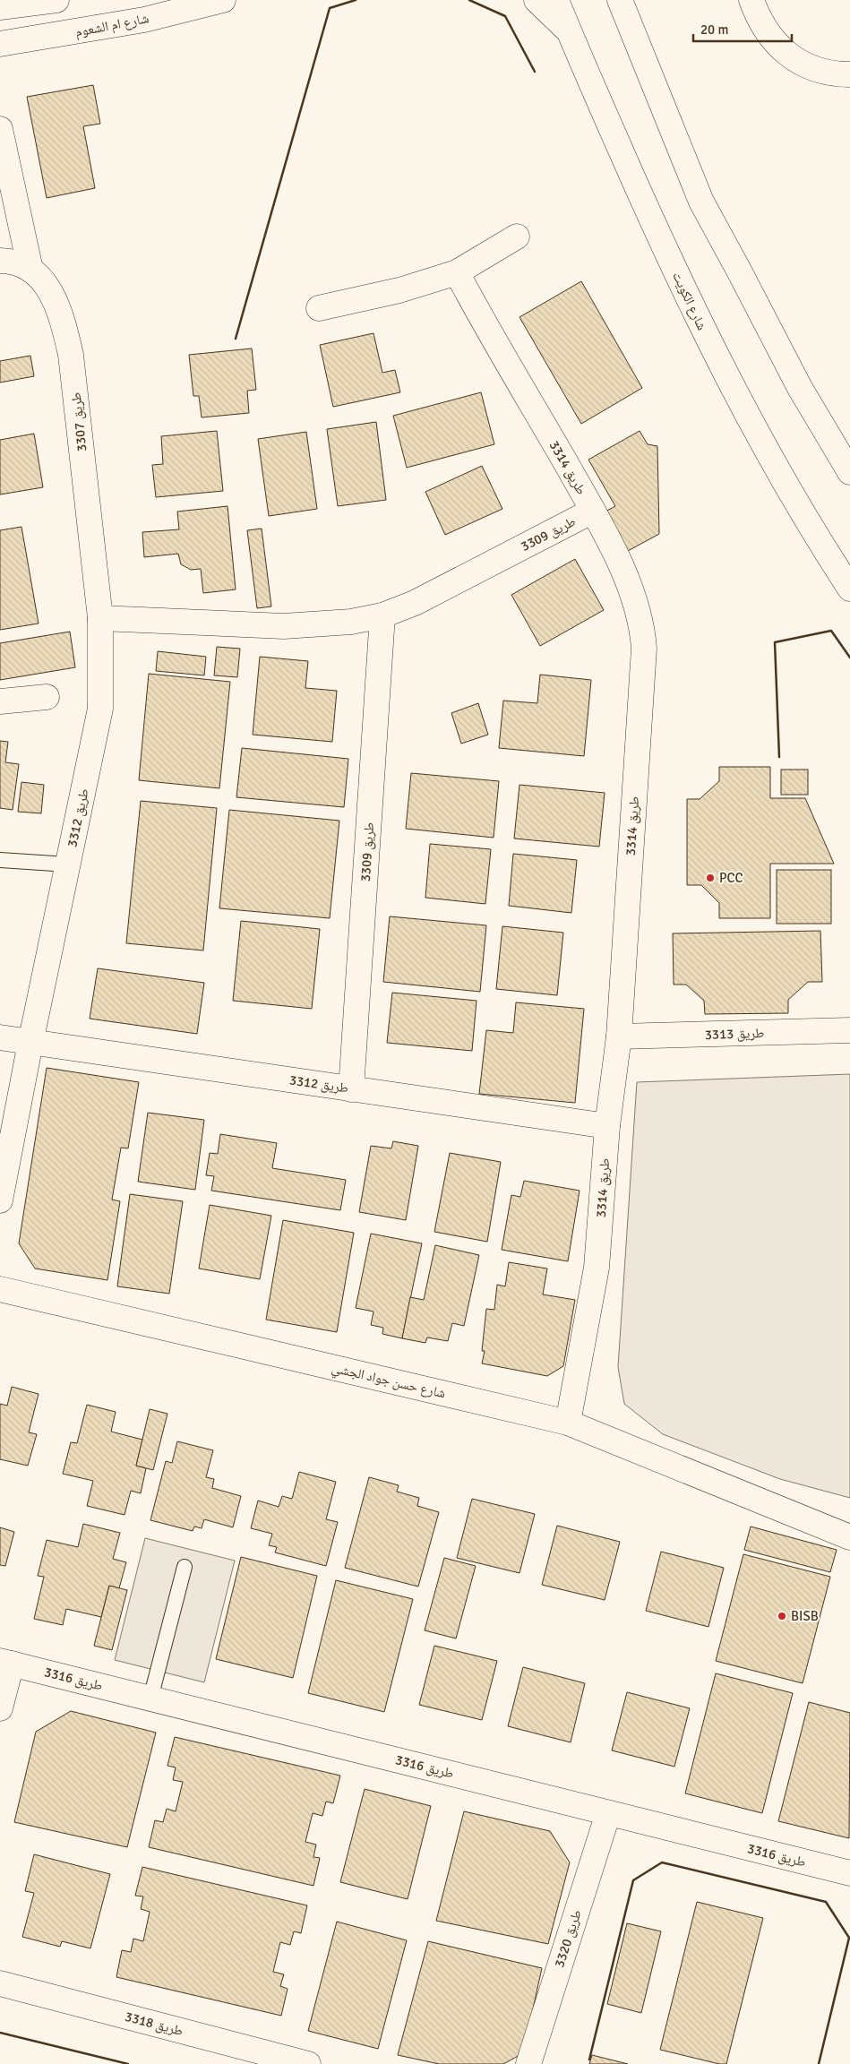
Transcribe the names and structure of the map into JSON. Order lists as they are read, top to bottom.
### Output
{
  "streets": {
    "street": [
      "شارع ام الشعوم",
      "شارع الكويت",
      "طريق 3307",
      "طريق 3314",
      "طريق 3309",
      "طريق 3312",
      "طريق 3313",
      "شارع حسن جواد الجشي",
      "طريق 3316",
      "طريق 3320",
      "طريق 3318"
    ]
  },
  "crossings": [
    ["طريق 3307", "طريق 3309"],
    ["طريق 3307", "طريق 3312"],
    ["طريق 3314", "طريق 3309"],
    ["طريق 3314", "طريق 3312"],
    ["طريق 3314", "طريق 3313"],
    ["طريق 3314", "شارع حسن جواد الجشي"],
    ["طريق 3309", "طريق 3312"],
    ["طريق 3316", "طريق 3320"]
  ],
  "places": ["PCC", "BISB"],
  "scale_bar": "20 m"
}
